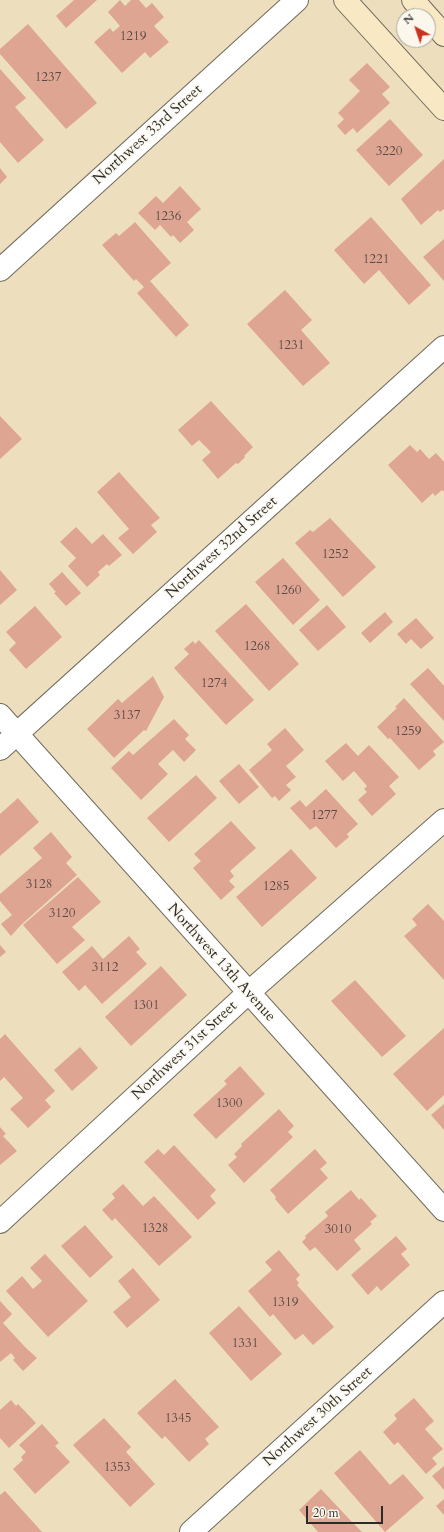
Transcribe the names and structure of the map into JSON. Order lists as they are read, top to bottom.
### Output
{
  "streets": {
    "street": [
      "Northwest 33rd Street",
      "Northwest 32nd Street",
      "Northwest 13th Avenue",
      "Northwest 31st Street",
      "Northwest 30th Street"
    ]
  },
  "crossings": [
    ["Northwest 32nd Street", "Northwest 13th Avenue"],
    ["Northwest 13th Avenue", "Northwest 31st Street"]
  ],
  "house_numbers": [
    "1219",
    "1237",
    "3220",
    "1236",
    "1221",
    "1231",
    "1252",
    "1260",
    "1268",
    "1274",
    "3137",
    "1259",
    "1277",
    "3128",
    "1285",
    "3120",
    "3112",
    "1301",
    "1300",
    "1328",
    "3010",
    "1319",
    "1331",
    "1345",
    "1353"
  ],
  "scale_bar": "20 m",
  "north": "top left"
}
